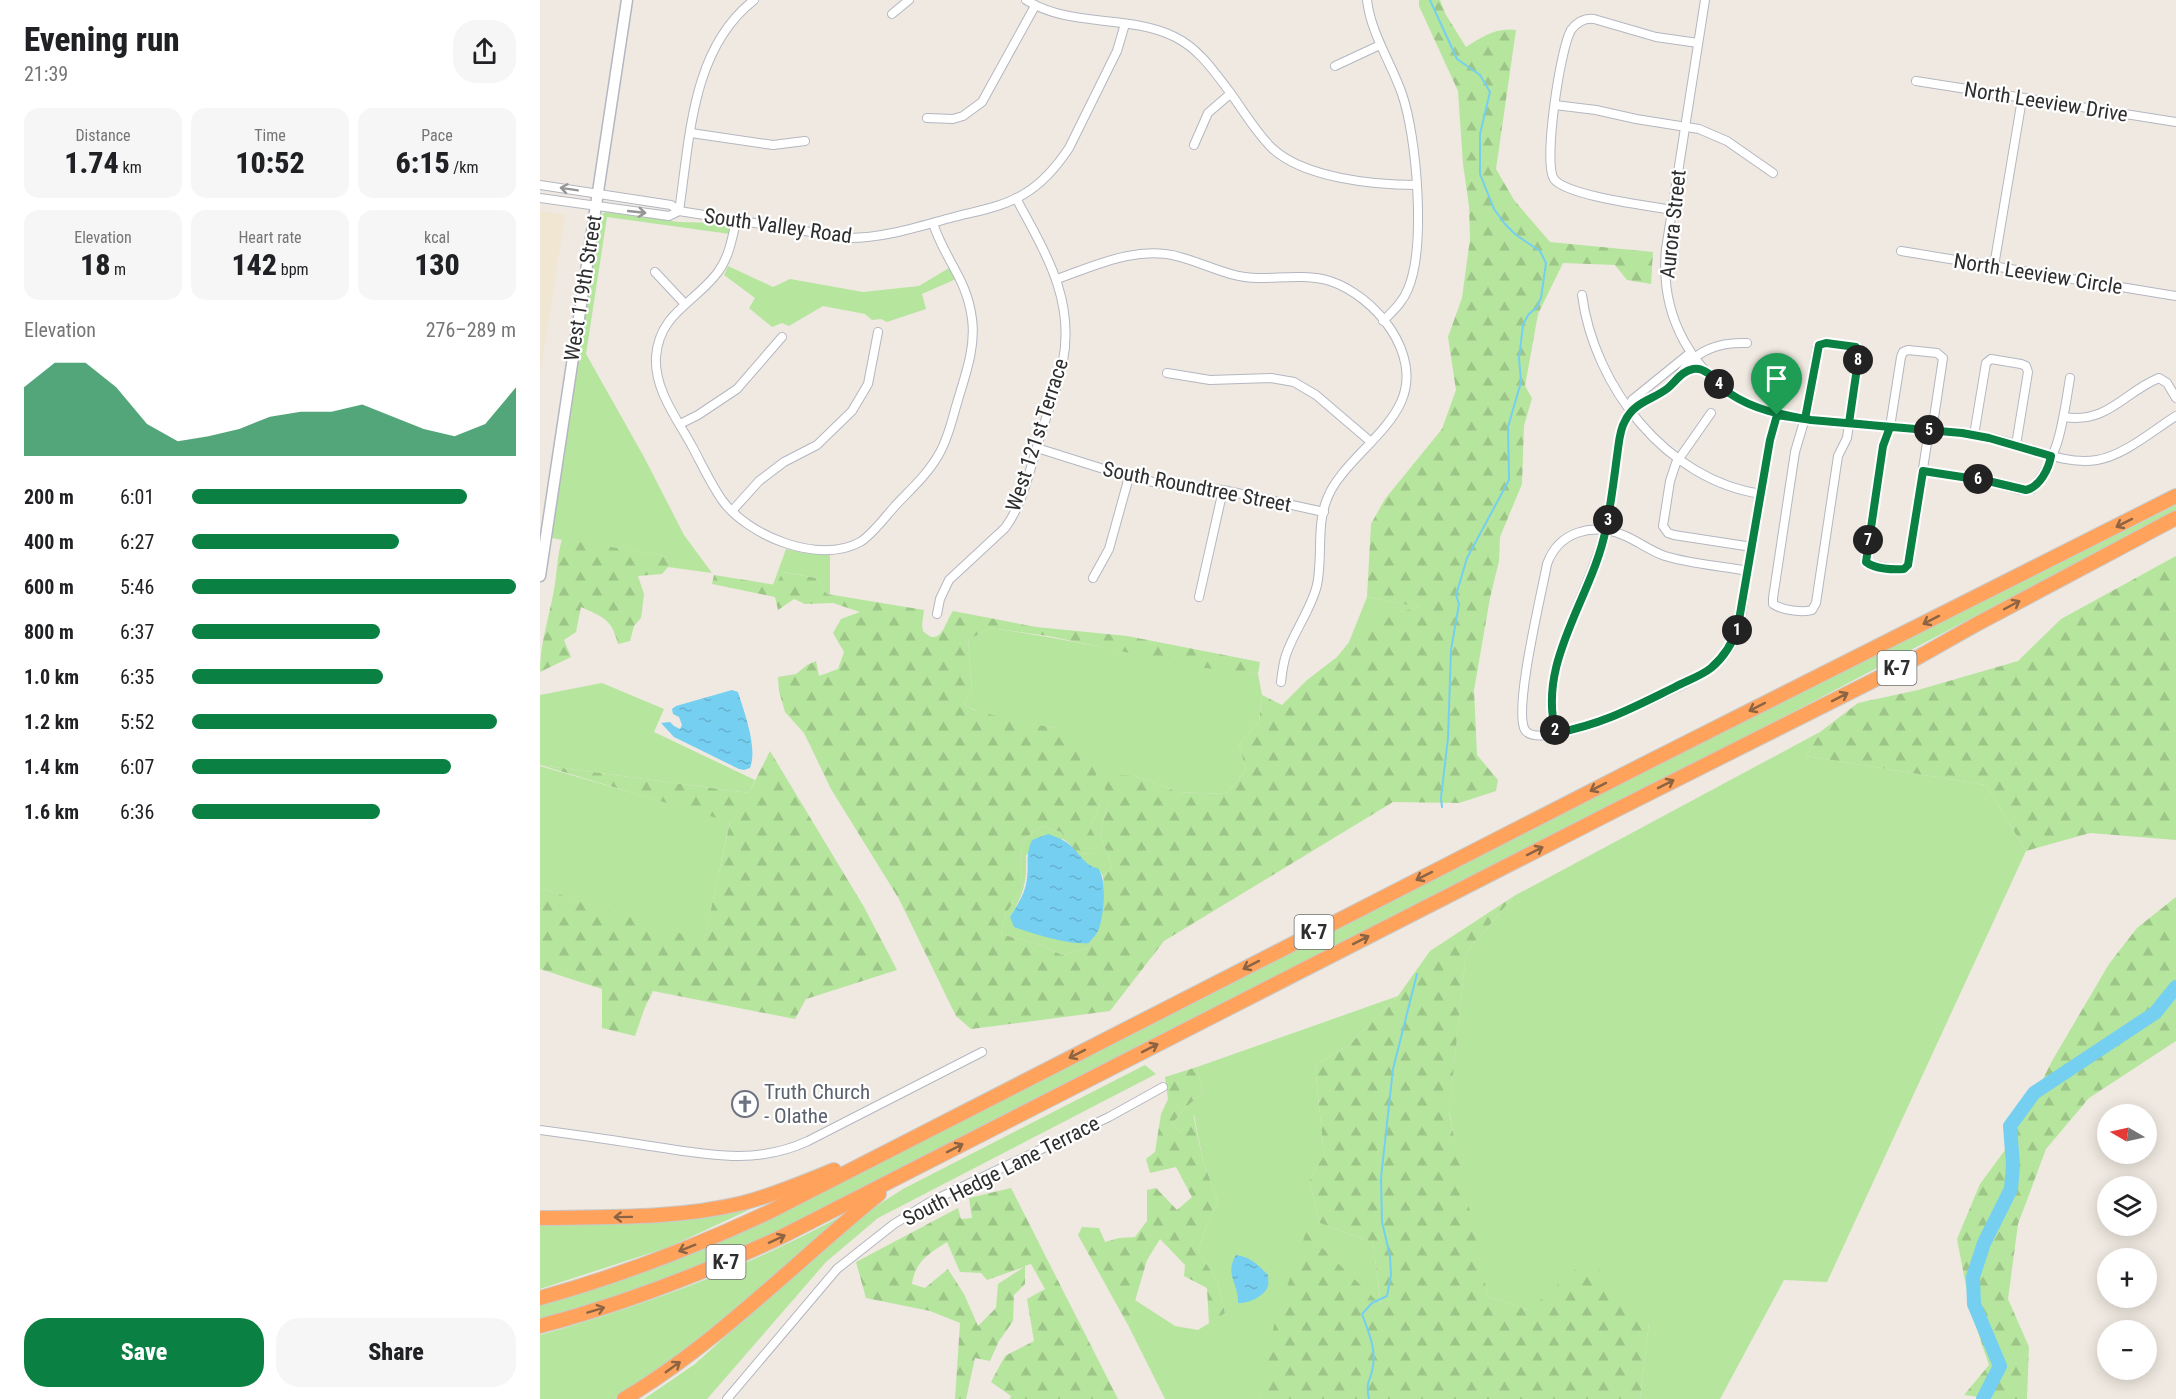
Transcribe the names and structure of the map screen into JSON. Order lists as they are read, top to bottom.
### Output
{
  "streets": {
    "highway": ["K-7"],
    "main road": ["West 119th Street"],
    "street": [
      "North Leeview Drive",
      "Aurora Street",
      "South Valley Road",
      "North Leeview Circle",
      "West 121st Terrace",
      "South Roundtree Street",
      "South Hedge Lane Terrace"
    ]
  },
  "crossings": [
    ["South Valley Road", "West 119th Street"],
    ["South Valley Road", "West 121st Terrace"],
    ["West 121st Terrace", "South Roundtree Street"]
  ],
  "places": {
    "church": ["Truth Church - Olathe"]
  },
  "north": "left",
  "page": {
    "heading": ["Evening run", "21:39"],
    "stats": [
      ["Distance", "1.74 km"],
      ["Time", "10:52"],
      ["Pace", "6:15 /km"],
      ["Elevation", "18 m"],
      ["Heart rate", "142 bpm"],
      ["kcal", "130"]
    ],
    "chart": ["Elevation", "276–289 m"],
    "pins": [
      "8",
      "4",
      "5",
      "6",
      "3",
      "7",
      "1",
      "2"
    ],
    "list": [
      {
        "name": "200 m",
        "note": "6:01"
      },
      {
        "name": "400 m",
        "note": "6:27"
      },
      {
        "name": "600 m",
        "note": "5:46"
      },
      {
        "name": "800 m",
        "note": "6:37"
      },
      {
        "name": "1.0 km",
        "note": "6:35"
      },
      {
        "name": "1.2 km",
        "note": "5:52"
      },
      {
        "name": "1.4 km",
        "note": "6:07"
      },
      {
        "name": "1.6 km",
        "note": "6:36"
      }
    ],
    "map_buttons": ["+", "−"],
    "buttons": ["Save", "Share"]
  }
}
